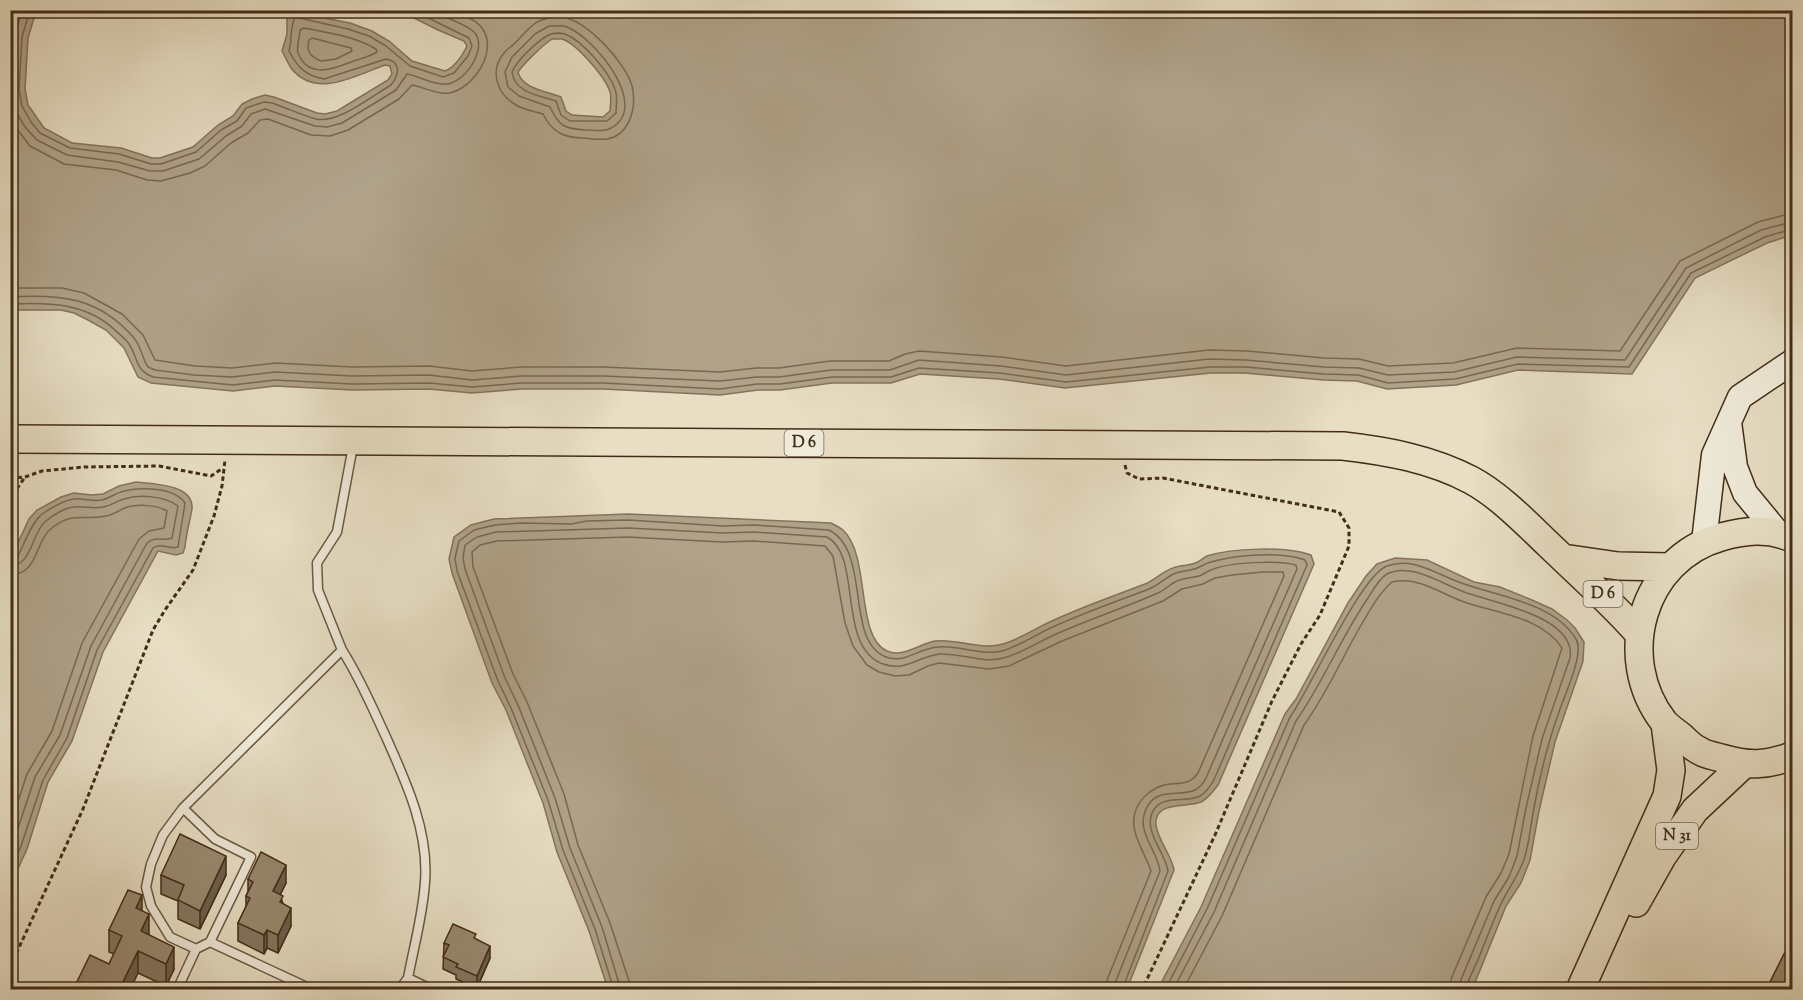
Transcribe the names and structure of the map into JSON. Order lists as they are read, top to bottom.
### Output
{
  "streets": {
    "main road": ["D 6", "N 31"]
  }
}
